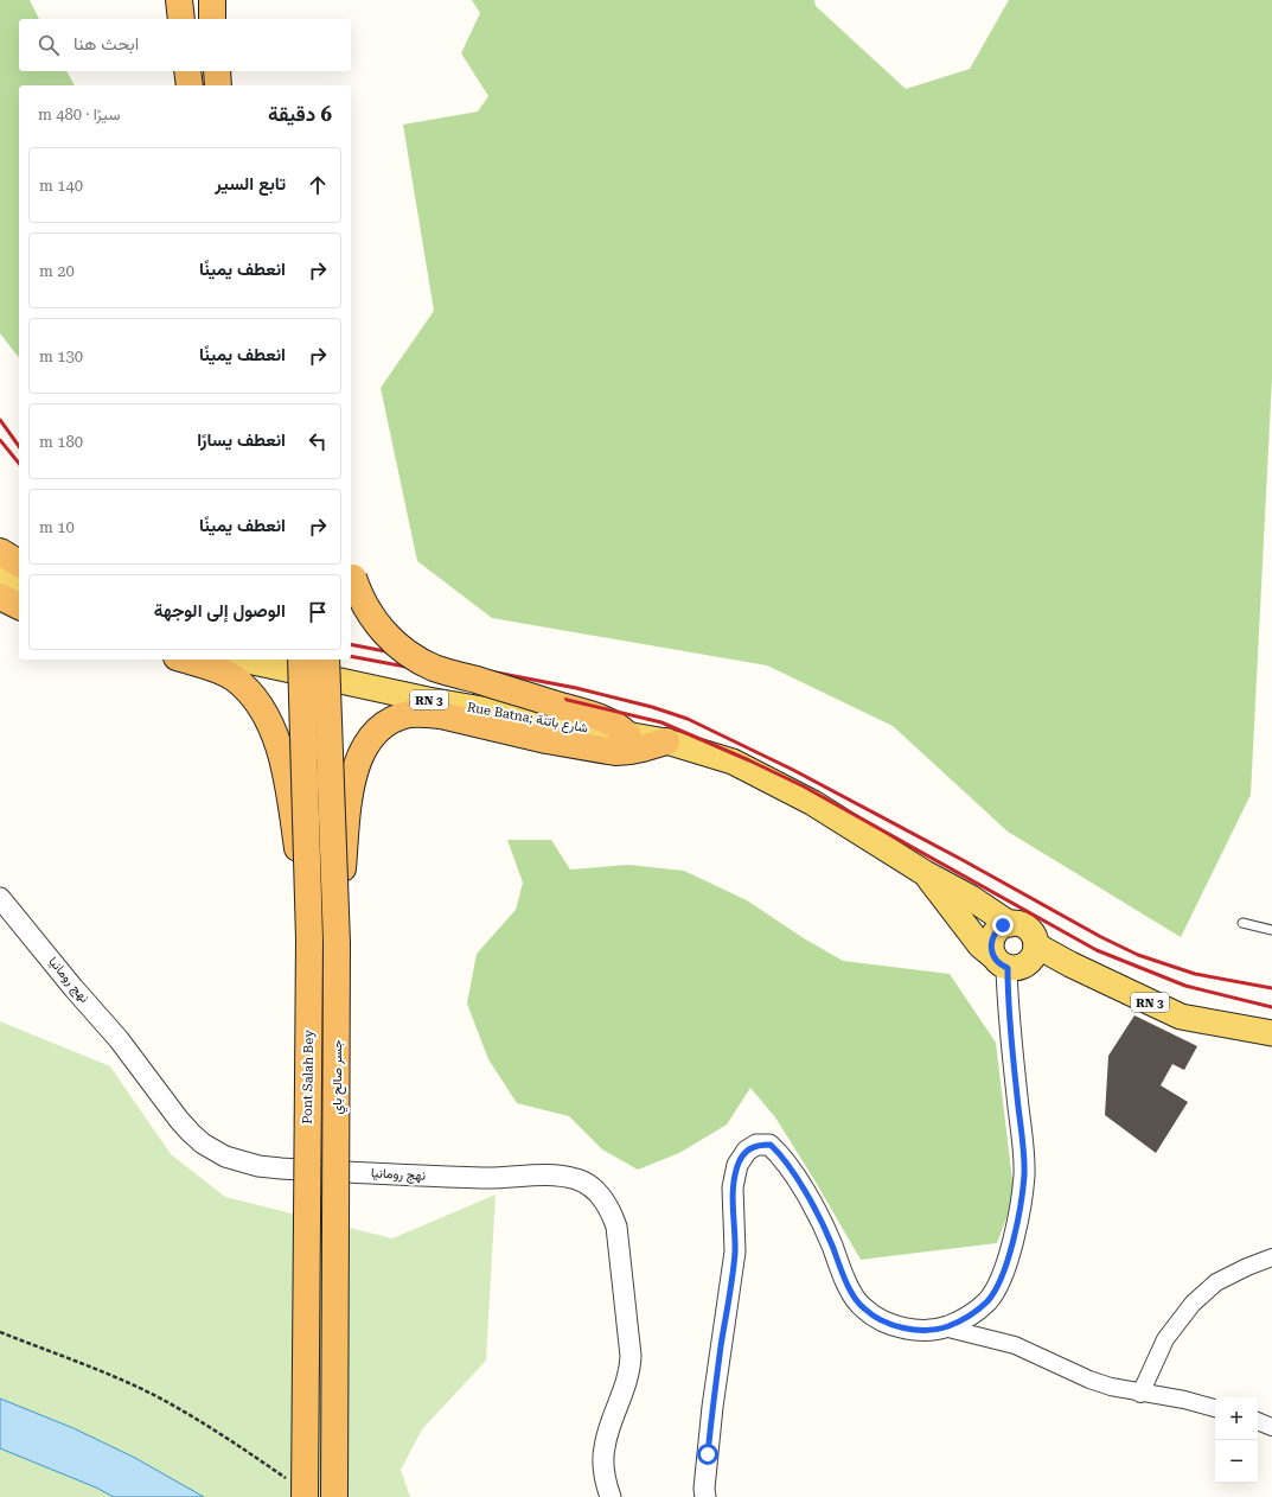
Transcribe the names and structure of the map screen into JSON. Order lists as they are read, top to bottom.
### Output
{
  "streets": {
    "highway": ["Pont Salah Bey", "جسر صالح باي"],
    "main road": ["RN 3", "Rue Batna; شارع باتنة"],
    "street": ["نهج رومانيا"]
  },
  "crossings": [
    ["RN 3", "Rue Batna; شارع باتنة"]
  ],
  "page": {
    "search": "ابحث هنا",
    "heading": ["6 دقيقة", "سيرًا · 480 m"],
    "list": [
      ["تابع السير", "140 m"],
      ["انعطف يمينًا", "20 m"],
      ["انعطف يمينًا", "130 m"],
      ["انعطف يسارًا", "180 m"],
      ["انعطف يمينًا", "10 m"],
      "الوصول إلى الوجهة"
    ],
    "map_buttons": ["+", "−"]
  }
}
